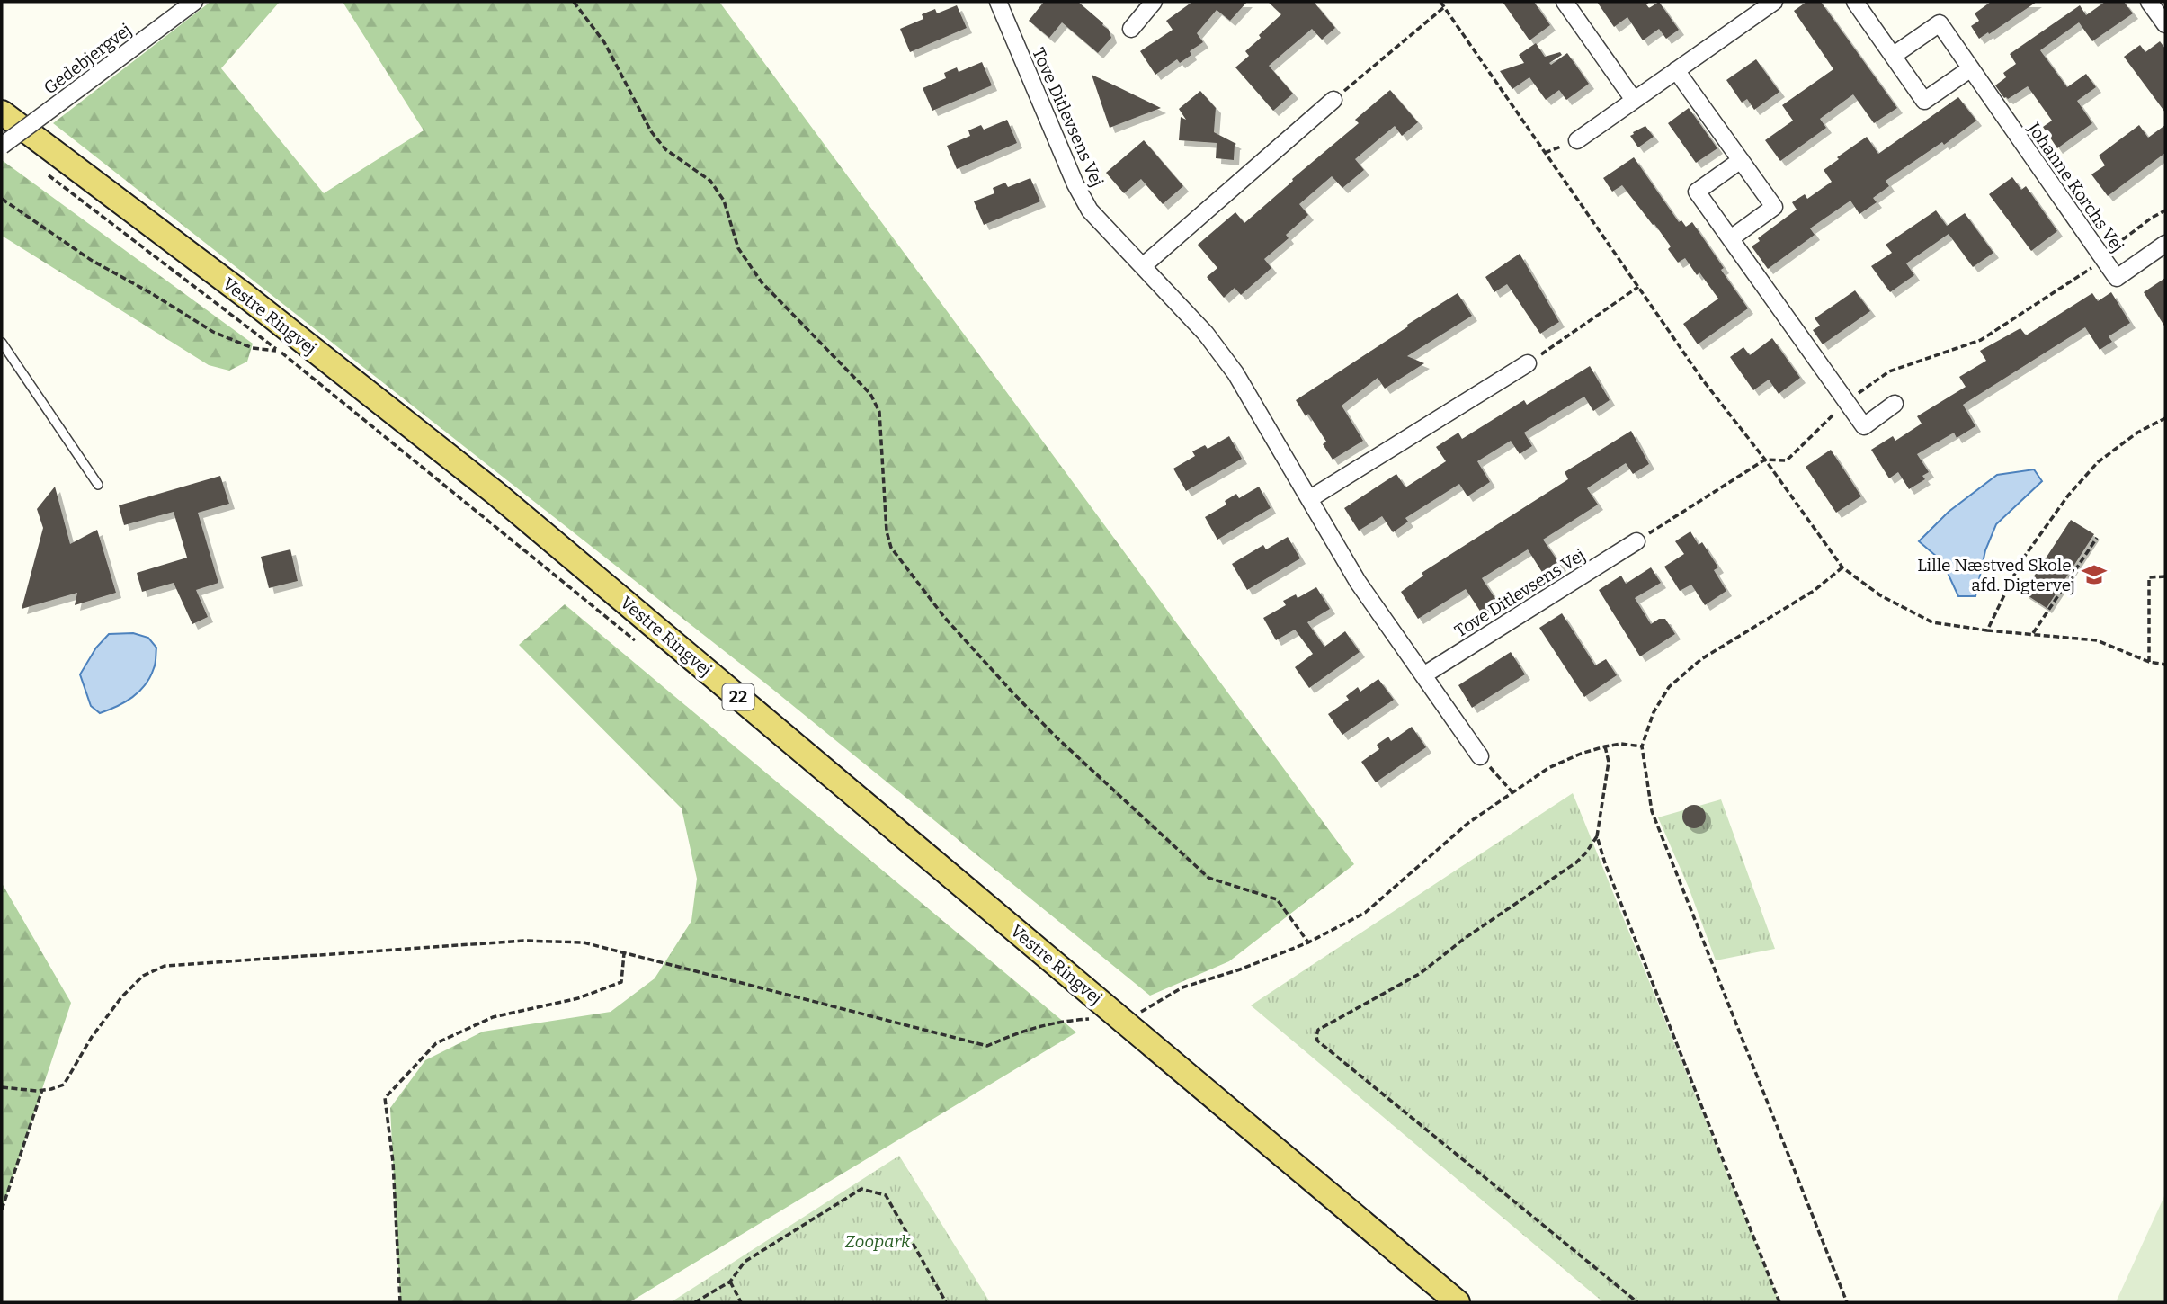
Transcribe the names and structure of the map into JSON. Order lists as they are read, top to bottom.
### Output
{
  "streets": {
    "main road": ["Vestre Ringvej", "22"],
    "street": ["Gedebjergvej", "Tove Ditlevsens Vej", "Johanne Korchs Vej"]
  },
  "parks": ["Zoopark"],
  "places": {
    "school or university": ["Lille Næstved Skole, afd. Digtervej"]
  }
}
